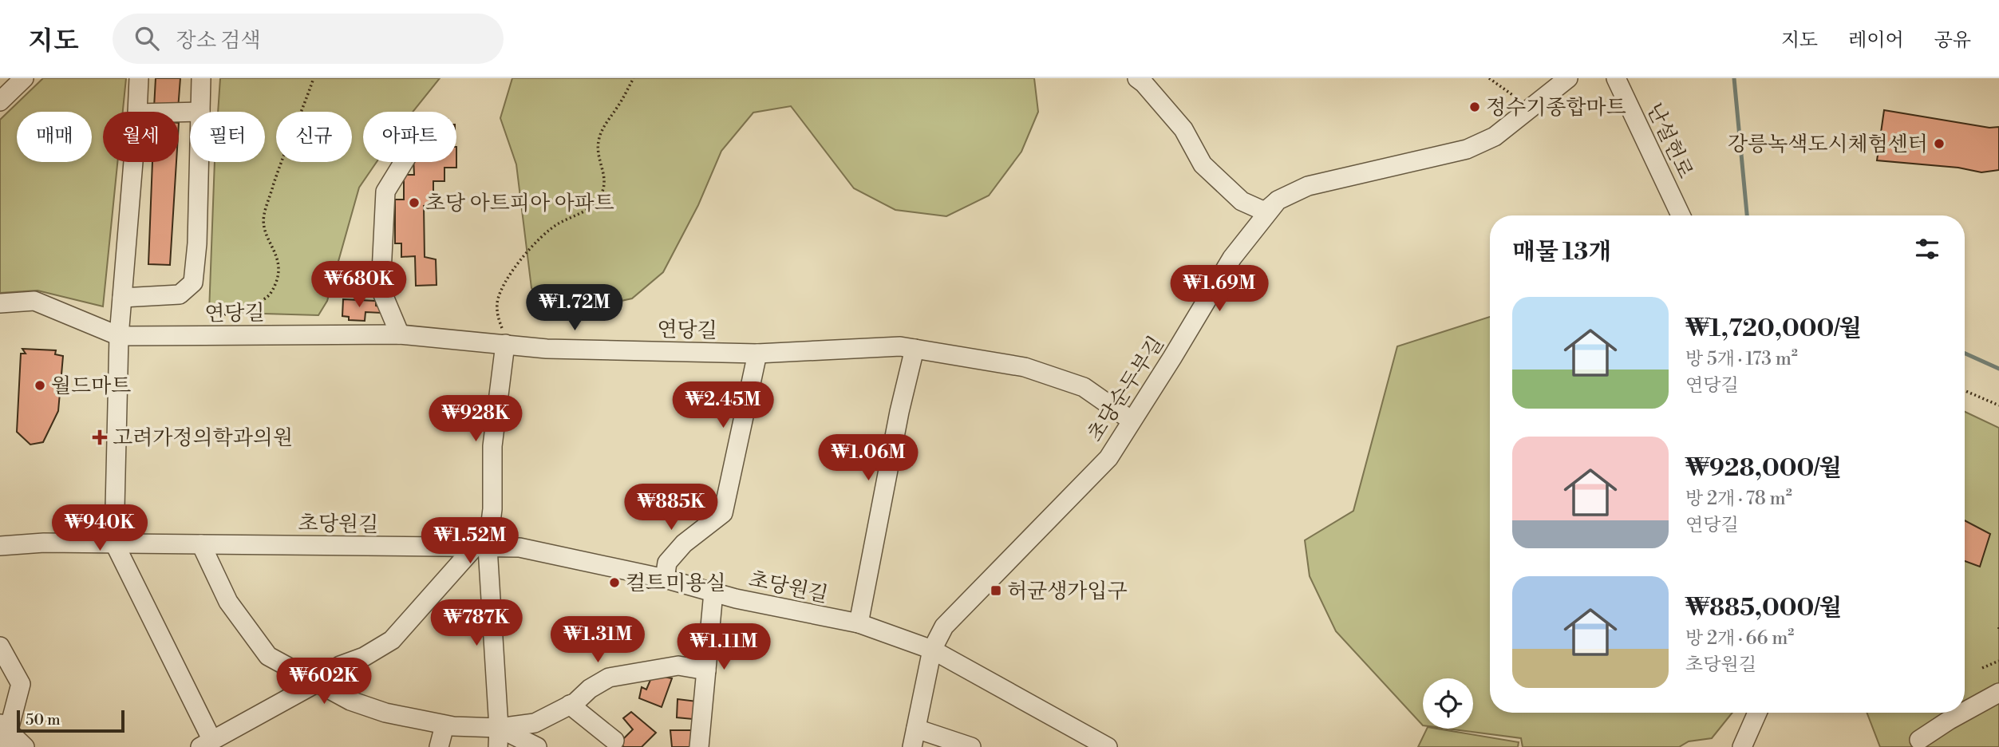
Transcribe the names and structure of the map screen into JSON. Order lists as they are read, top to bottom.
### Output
{
  "streets": {
    "street": [
      "난설헌로",
      "연당길",
      "초당순두부길",
      "초당원길"
    ]
  },
  "crossings": [
    ["연당길", "초당순두부길"],
    ["초당순두부길", "초당원길"]
  ],
  "places": {
    "other": [
      "정수기종합마트",
      "강릉녹색도시체험센터",
      "초당 아트피아 아파트",
      "월드마트",
      "컬트미용실"
    ],
    "health": ["고려가정의학과의원"],
    "transit": ["허균생가입구"]
  },
  "scale_bar": "50 m",
  "page": {
    "header": "지도",
    "search": "장소 검색",
    "nav": ["지도", "레이어", "공유"],
    "chip": [
      "매매",
      "월세",
      "필터",
      "신규",
      "아파트"
    ],
    "heading": "매물 13개",
    "price": [
      "₩680K",
      "₩1.69M",
      "₩1.72M",
      "₩2.45M",
      "₩928K",
      "₩1.06M",
      "₩885K",
      "₩940K",
      "₩1.52M",
      "₩787K",
      "₩1.31M",
      "₩1.11M",
      "₩602K"
    ],
    "list": [
      {
        "name": "₩1,720,000/월",
        "note": "방 5개 · 173 m² · 연당길"
      },
      {
        "name": "₩928,000/월",
        "note": "방 2개 · 78 m² · 연당길"
      },
      {
        "name": "₩885,000/월",
        "note": "방 2개 · 66 m² · 초당원길"
      }
    ],
    "scale": "50 m"
  }
}
